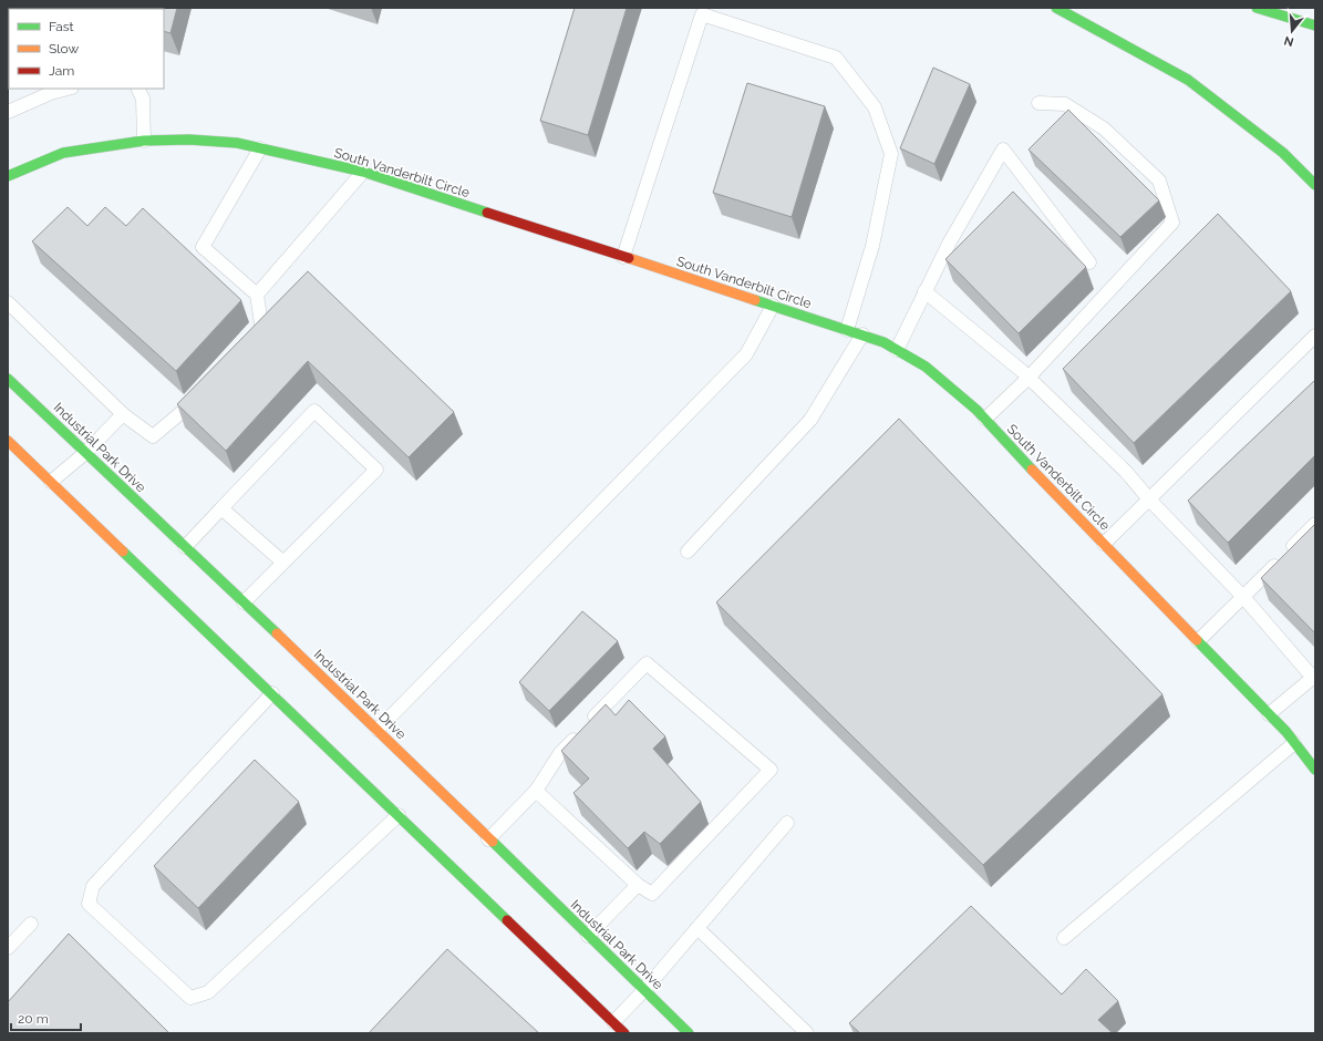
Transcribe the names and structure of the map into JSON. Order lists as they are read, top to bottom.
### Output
{
  "streets": {
    "main road": ["South Vanderbilt Circle", "Industrial Park Drive"]
  },
  "legend": ["Fast", "Slow", "Jam"],
  "scale_bar": "20 m",
  "north": "bottom"
}
